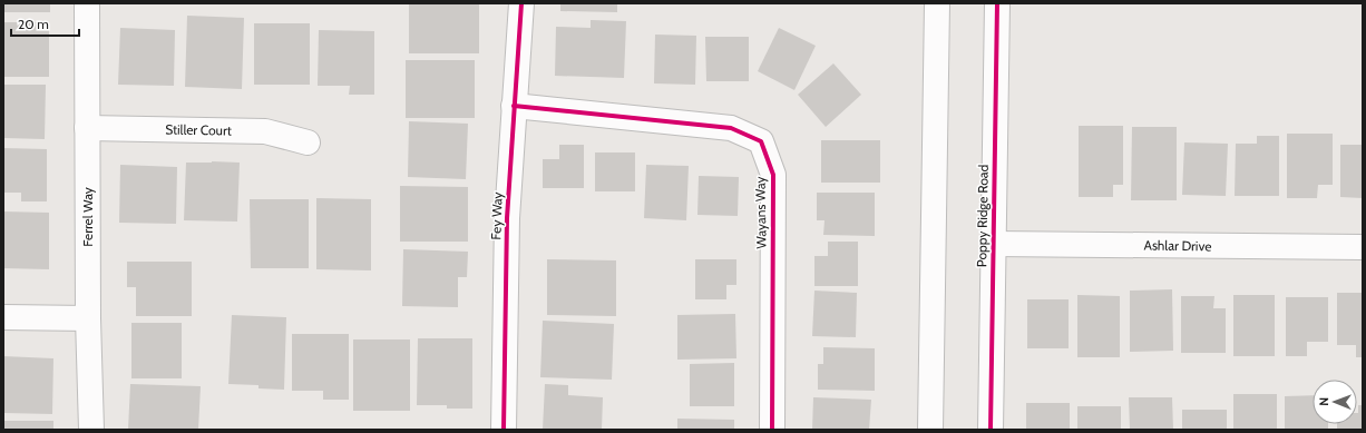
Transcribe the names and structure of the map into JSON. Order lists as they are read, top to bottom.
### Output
{
  "streets": {
    "street": [
      "Stiller Court",
      "Wayans Way",
      "Fey Way",
      "Poppy Ridge Road",
      "Ferrel Way",
      "Ashlar Drive"
    ]
  },
  "crossings": [
    ["Stiller Court", "Ferrel Way"],
    ["Wayans Way", "Fey Way"],
    ["Poppy Ridge Road", "Ashlar Drive"]
  ],
  "scale_bar": "20 m",
  "north": "left"
}
